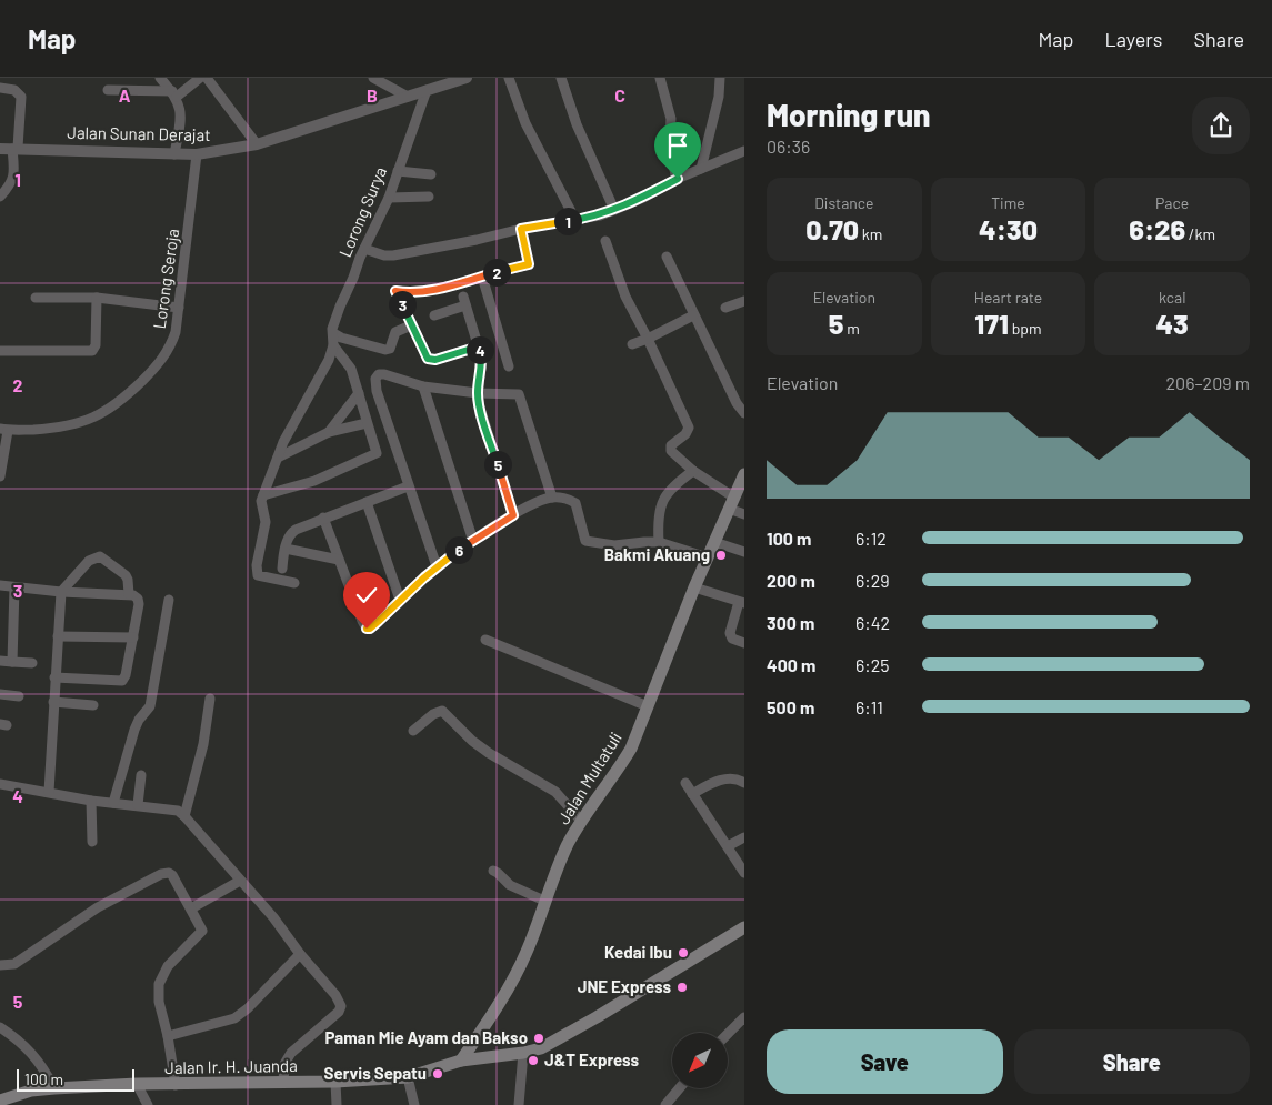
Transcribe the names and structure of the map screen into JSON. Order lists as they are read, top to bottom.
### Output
{
  "streets": {
    "main road": ["Jalan Multatuli", "Jalan Ir. H. Juanda"],
    "street": ["Jalan Sunan Derajat", "Lorong Surya", "Lorong Seroja"]
  },
  "crossings": [
    ["Jalan Sunan Derajat", "Lorong Surya"],
    ["Jalan Sunan Derajat", "Lorong Seroja"],
    ["Jalan Multatuli", "Jalan Ir. H. Juanda"]
  ],
  "places": [
    "Bakmi Akuang",
    "Kedai Ibu",
    "JNE Express",
    "Paman Mie Ayam dan Bakso",
    "J&T Express",
    "Servis Sepatu"
  ],
  "scale_bar": "100 m",
  "north": "bottom left",
  "page": {
    "header": "Map",
    "nav": ["Map", "Layers", "Share"],
    "heading": ["Morning run", "06:36"],
    "stats": [
      ["Distance", "0.70 km"],
      ["Time", "4:30"],
      ["Pace", "6:26 /km"],
      ["Elevation", "5 m"],
      ["Heart rate", "171 bpm"],
      ["kcal", "43"]
    ],
    "pins": [
      "1",
      "2",
      "3",
      "4",
      "5",
      "6"
    ],
    "chart": ["Elevation", "206–209 m"],
    "list": [
      {
        "name": "100 m",
        "note": "6:12"
      },
      {
        "name": "200 m",
        "note": "6:29"
      },
      {
        "name": "300 m",
        "note": "6:42"
      },
      {
        "name": "400 m",
        "note": "6:25"
      },
      {
        "name": "500 m",
        "note": "6:11"
      }
    ],
    "buttons": ["Save", "Share"],
    "scale": "100 m"
  },
  "grid": {
    "columns": ["A", "B", "C"],
    "rows": [
      "1",
      "2",
      "3",
      "4",
      "5"
    ]
  }
}
